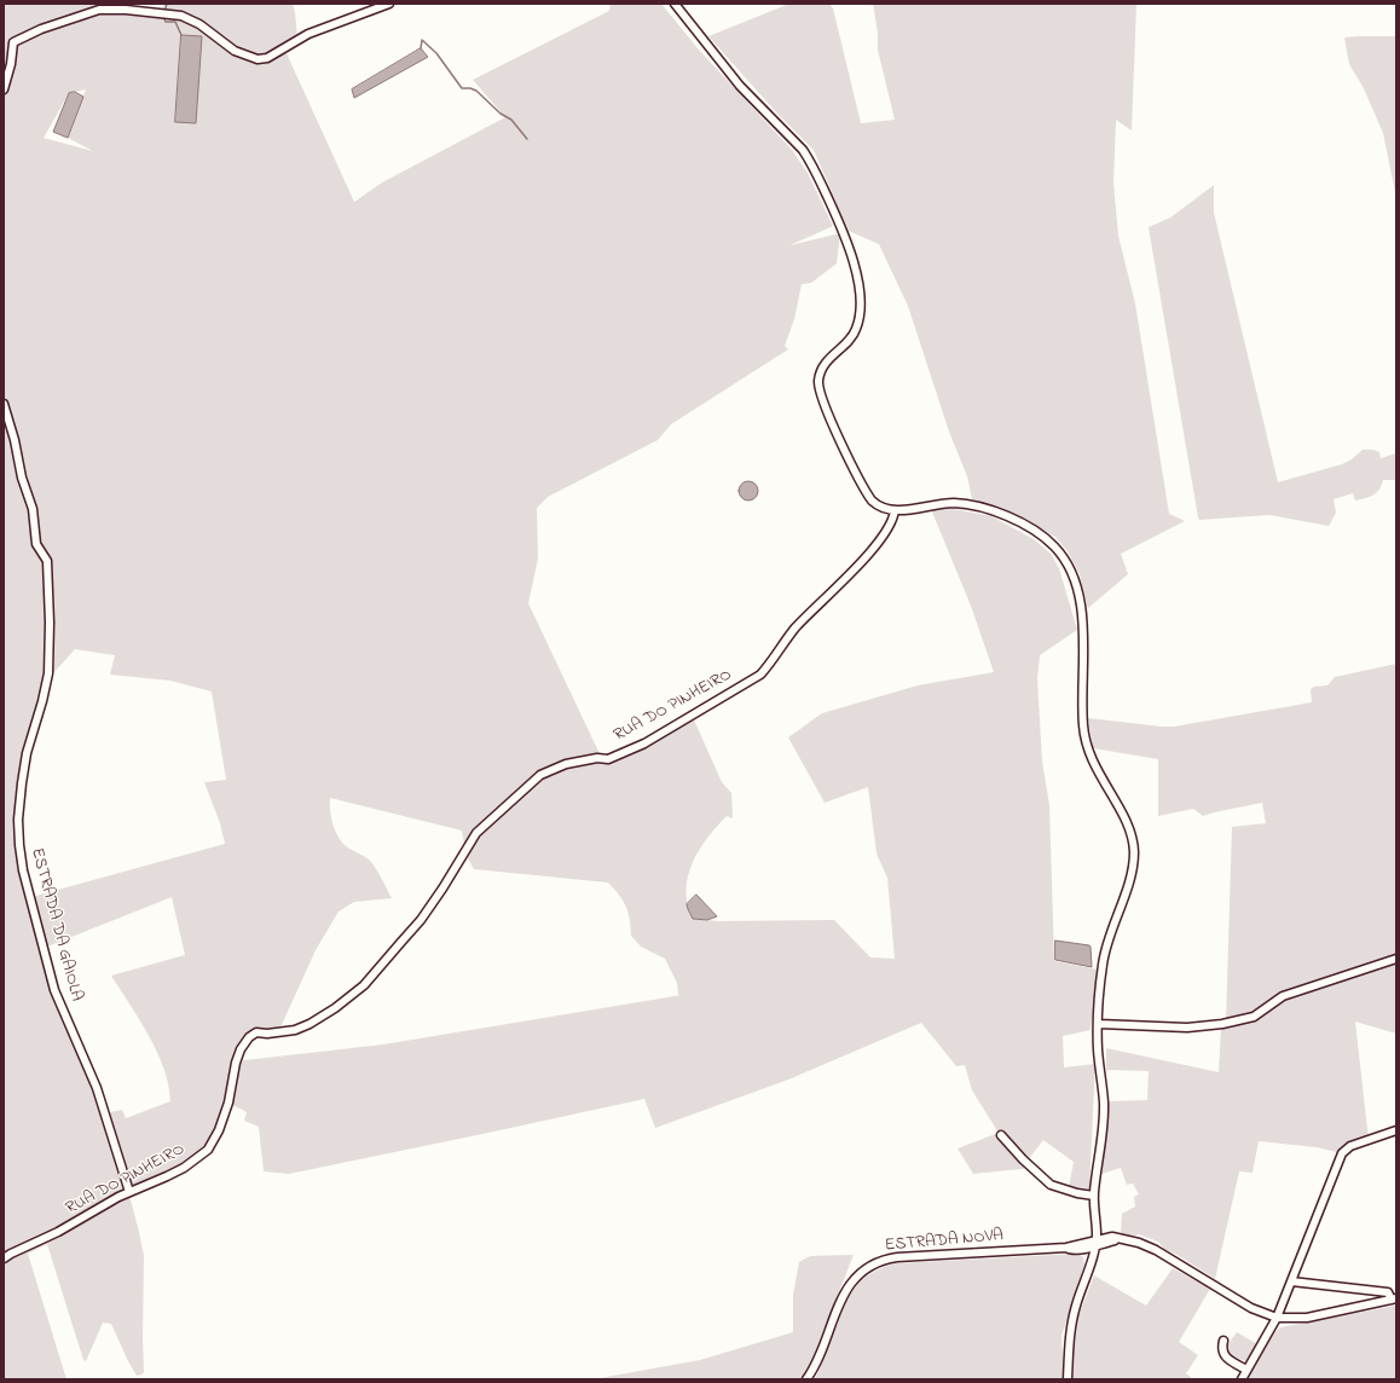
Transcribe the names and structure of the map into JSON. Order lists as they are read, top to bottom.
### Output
{
  "streets": {
    "street": ["RUA DO PINHEIRO", "ESTRADA DA GAIOLA", "ESTRADA NOVA"]
  },
  "crossings": [
    ["RUA DO PINHEIRO", "ESTRADA DA GAIOLA"]
  ]
}
